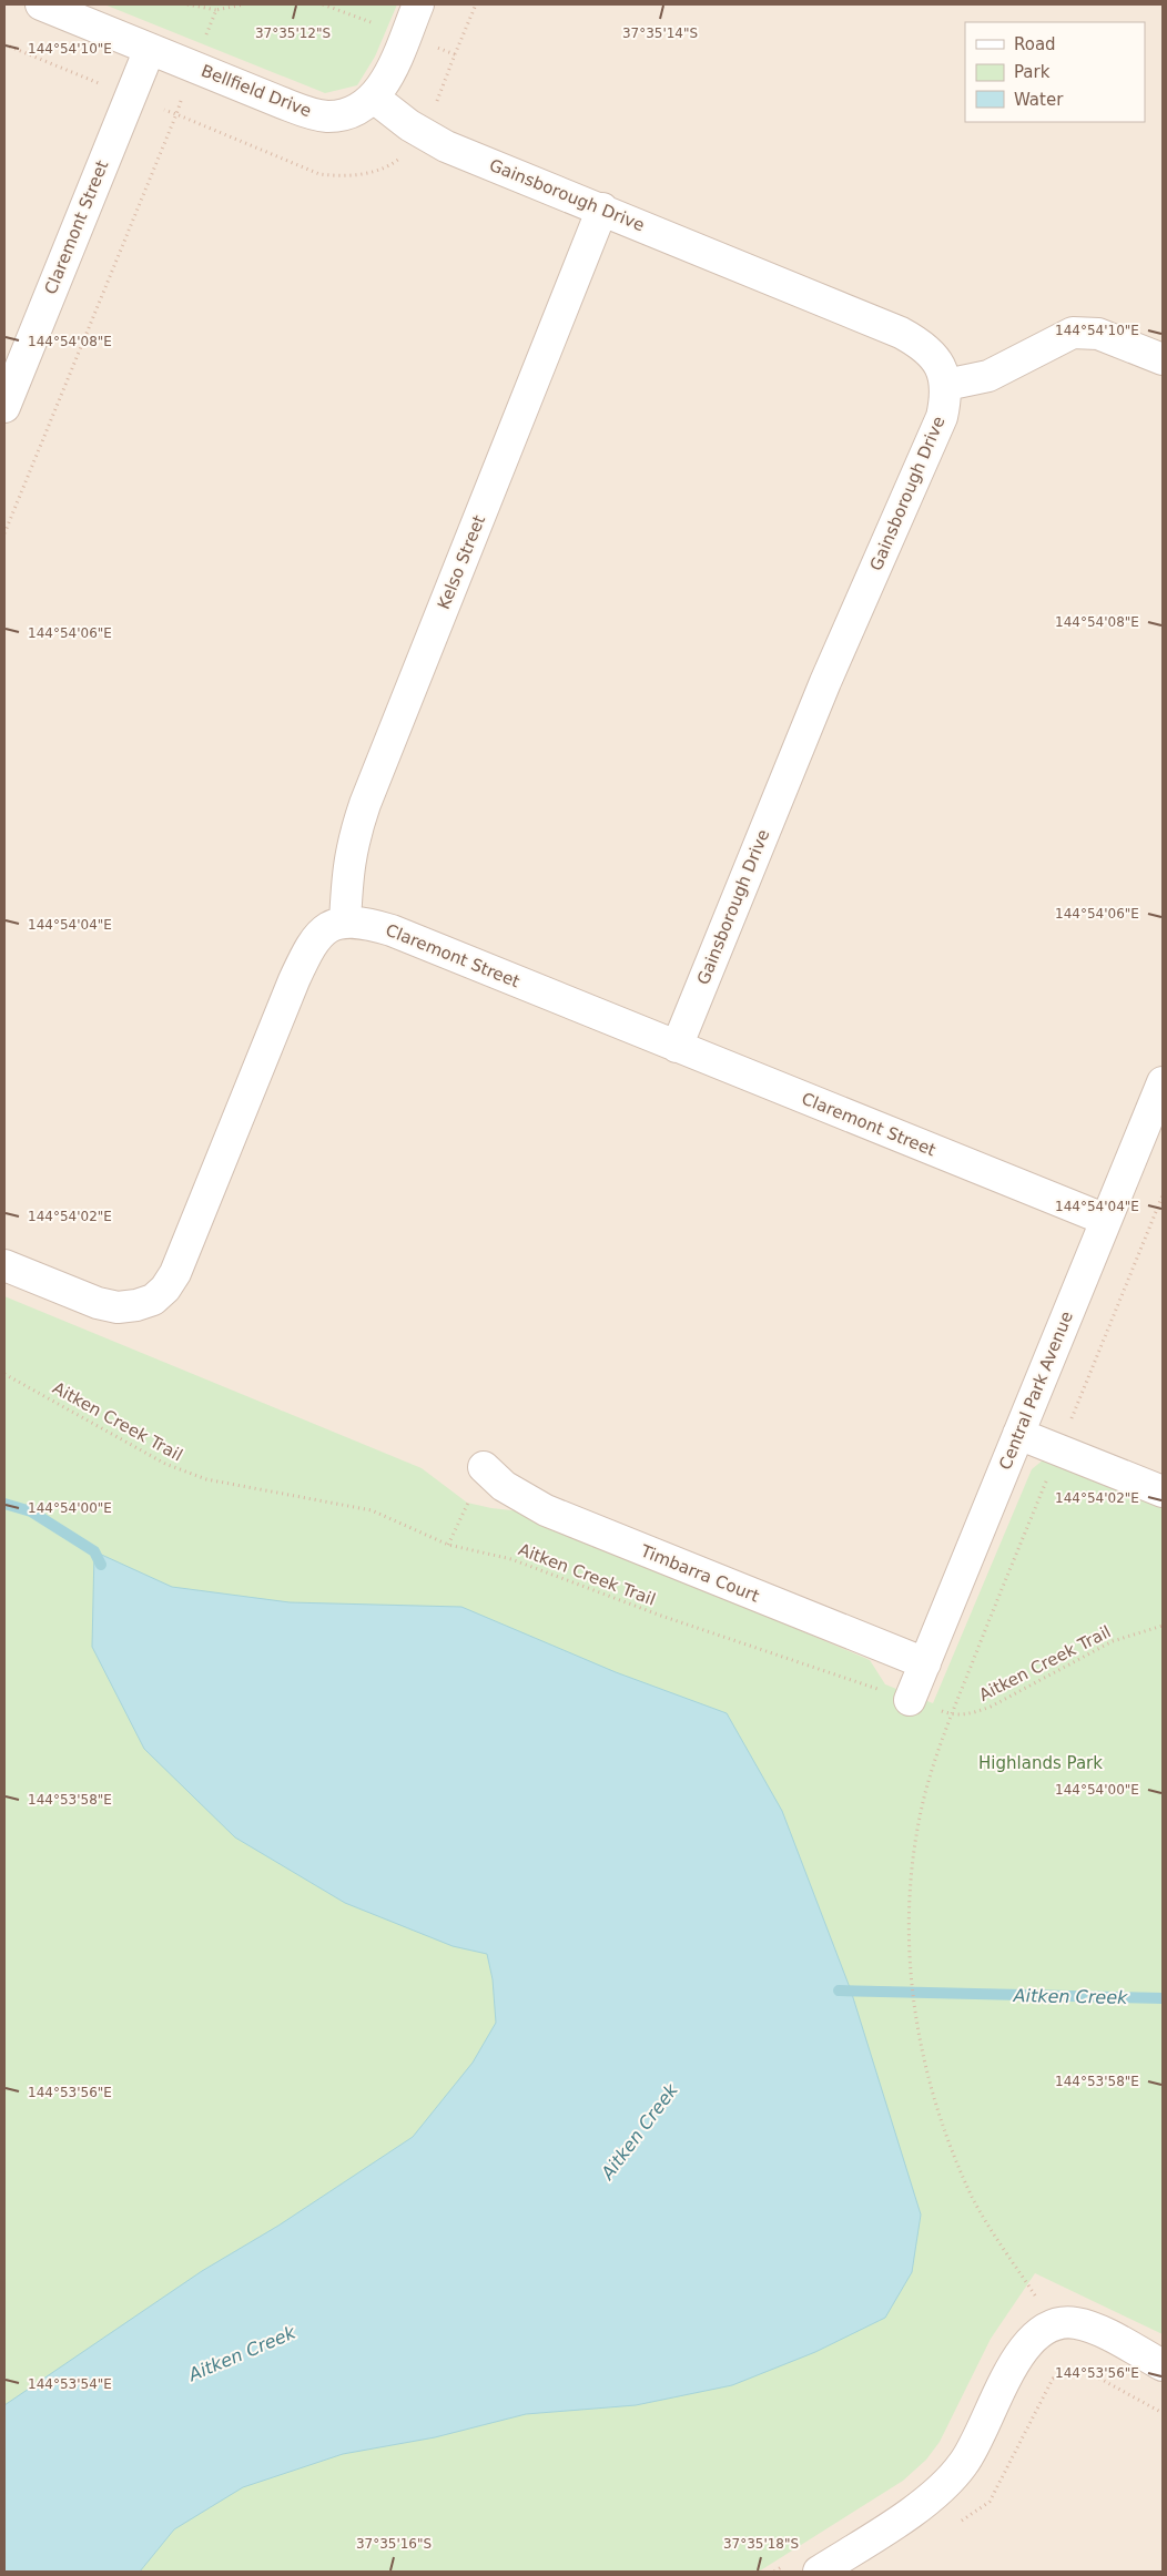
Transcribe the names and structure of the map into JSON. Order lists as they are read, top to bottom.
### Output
{
  "streets": {
    "street": [
      "Bellfield Drive",
      "Gainsborough Drive",
      "Claremont Street",
      "Kelso Street",
      "Central Park Avenue",
      "Timbarra Court"
    ],
    "path": ["Aitken Creek Trail"]
  },
  "crossings": [
    ["Bellfield Drive", "Gainsborough Drive"],
    ["Bellfield Drive", "Claremont Street"],
    ["Gainsborough Drive", "Claremont Street"],
    ["Gainsborough Drive", "Kelso Street"],
    ["Claremont Street", "Kelso Street"],
    ["Claremont Street", "Central Park Avenue"],
    ["Central Park Avenue", "Aitken Creek Trail"],
    ["Central Park Avenue", "Timbarra Court"]
  ],
  "water": ["Aitken Creek"],
  "parks": ["Highlands Park"],
  "legend": ["Road", "Park", "Water"],
  "coordinates": [
    "37°35'12\"S",
    "37°35'14\"S",
    "144°54'10\"E",
    "144°54'08\"E",
    "144°54'06\"E",
    "144°54'04\"E",
    "144°54'02\"E",
    "144°54'00\"E",
    "144°53'58\"E",
    "144°53'56\"E",
    "144°53'54\"E",
    "37°35'16\"S",
    "37°35'18\"S"
  ]
}
